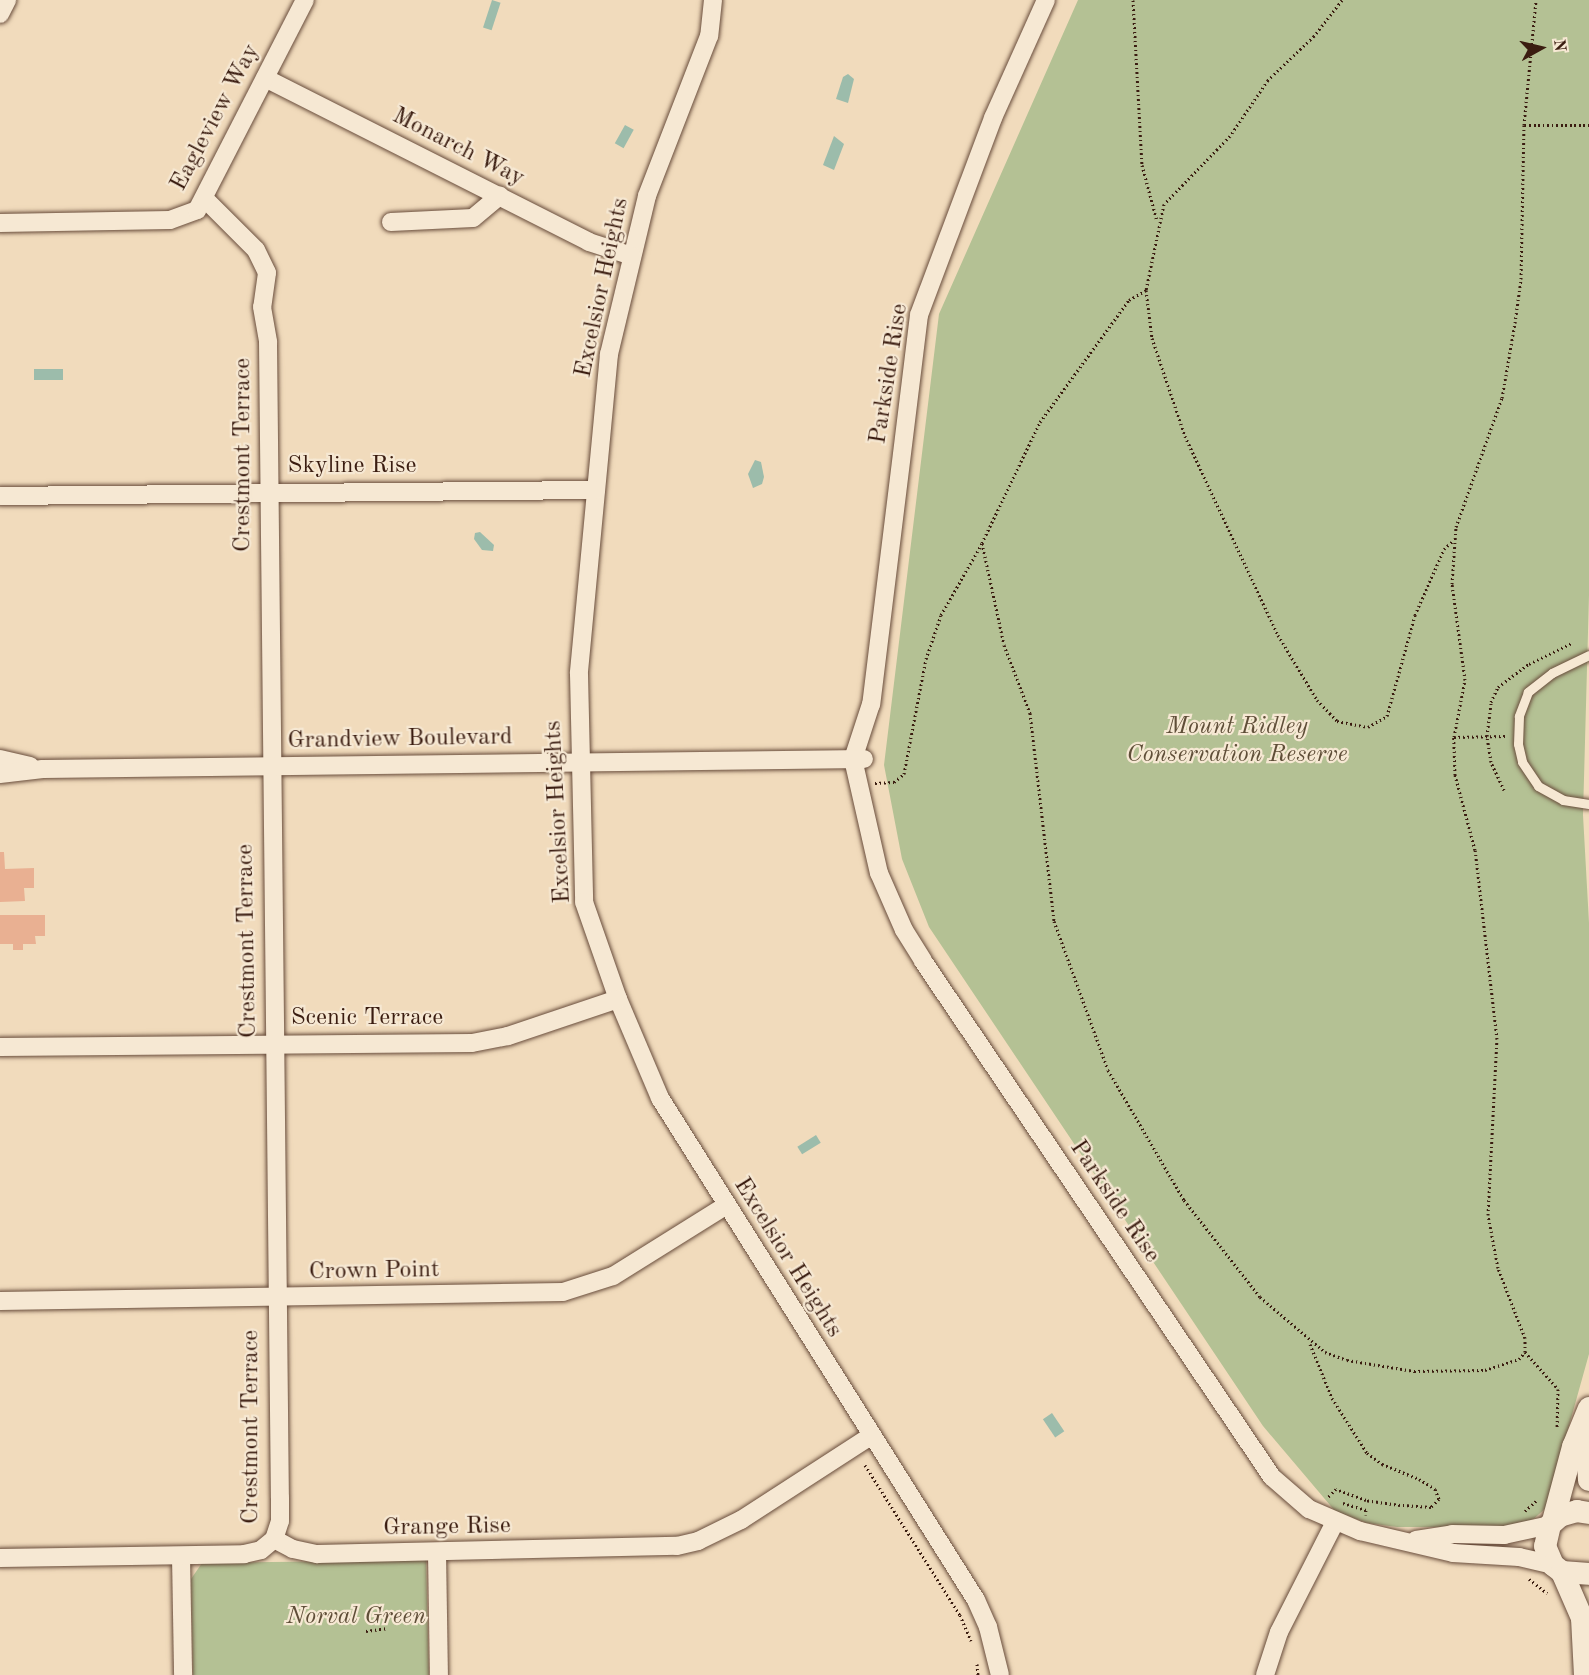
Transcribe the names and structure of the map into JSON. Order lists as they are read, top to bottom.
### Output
{
  "streets": {
    "street": [
      "Eagleview Way",
      "Monarch Way",
      "Excelsior Heights",
      "Parkside Rise",
      "Crestmont Terrace",
      "Skyline Rise",
      "Grandview Boulevard",
      "Scenic Terrace",
      "Crown Point",
      "Grange Rise"
    ]
  },
  "crossings": [
    ["Eagleview Way", "Monarch Way"],
    ["Eagleview Way", "Crestmont Terrace"],
    ["Monarch Way", "Excelsior Heights"],
    ["Excelsior Heights", "Skyline Rise"],
    ["Excelsior Heights", "Grandview Boulevard"],
    ["Excelsior Heights", "Scenic Terrace"],
    ["Excelsior Heights", "Crown Point"],
    ["Excelsior Heights", "Grange Rise"],
    ["Parkside Rise", "Grandview Boulevard"],
    ["Crestmont Terrace", "Skyline Rise"],
    ["Crestmont Terrace", "Grandview Boulevard"],
    ["Crestmont Terrace", "Scenic Terrace"],
    ["Crestmont Terrace", "Crown Point"],
    ["Crestmont Terrace", "Grange Rise"]
  ],
  "parks": ["Mount Ridley Conservation Reserve", "Norval Green"],
  "north": "right"
}
